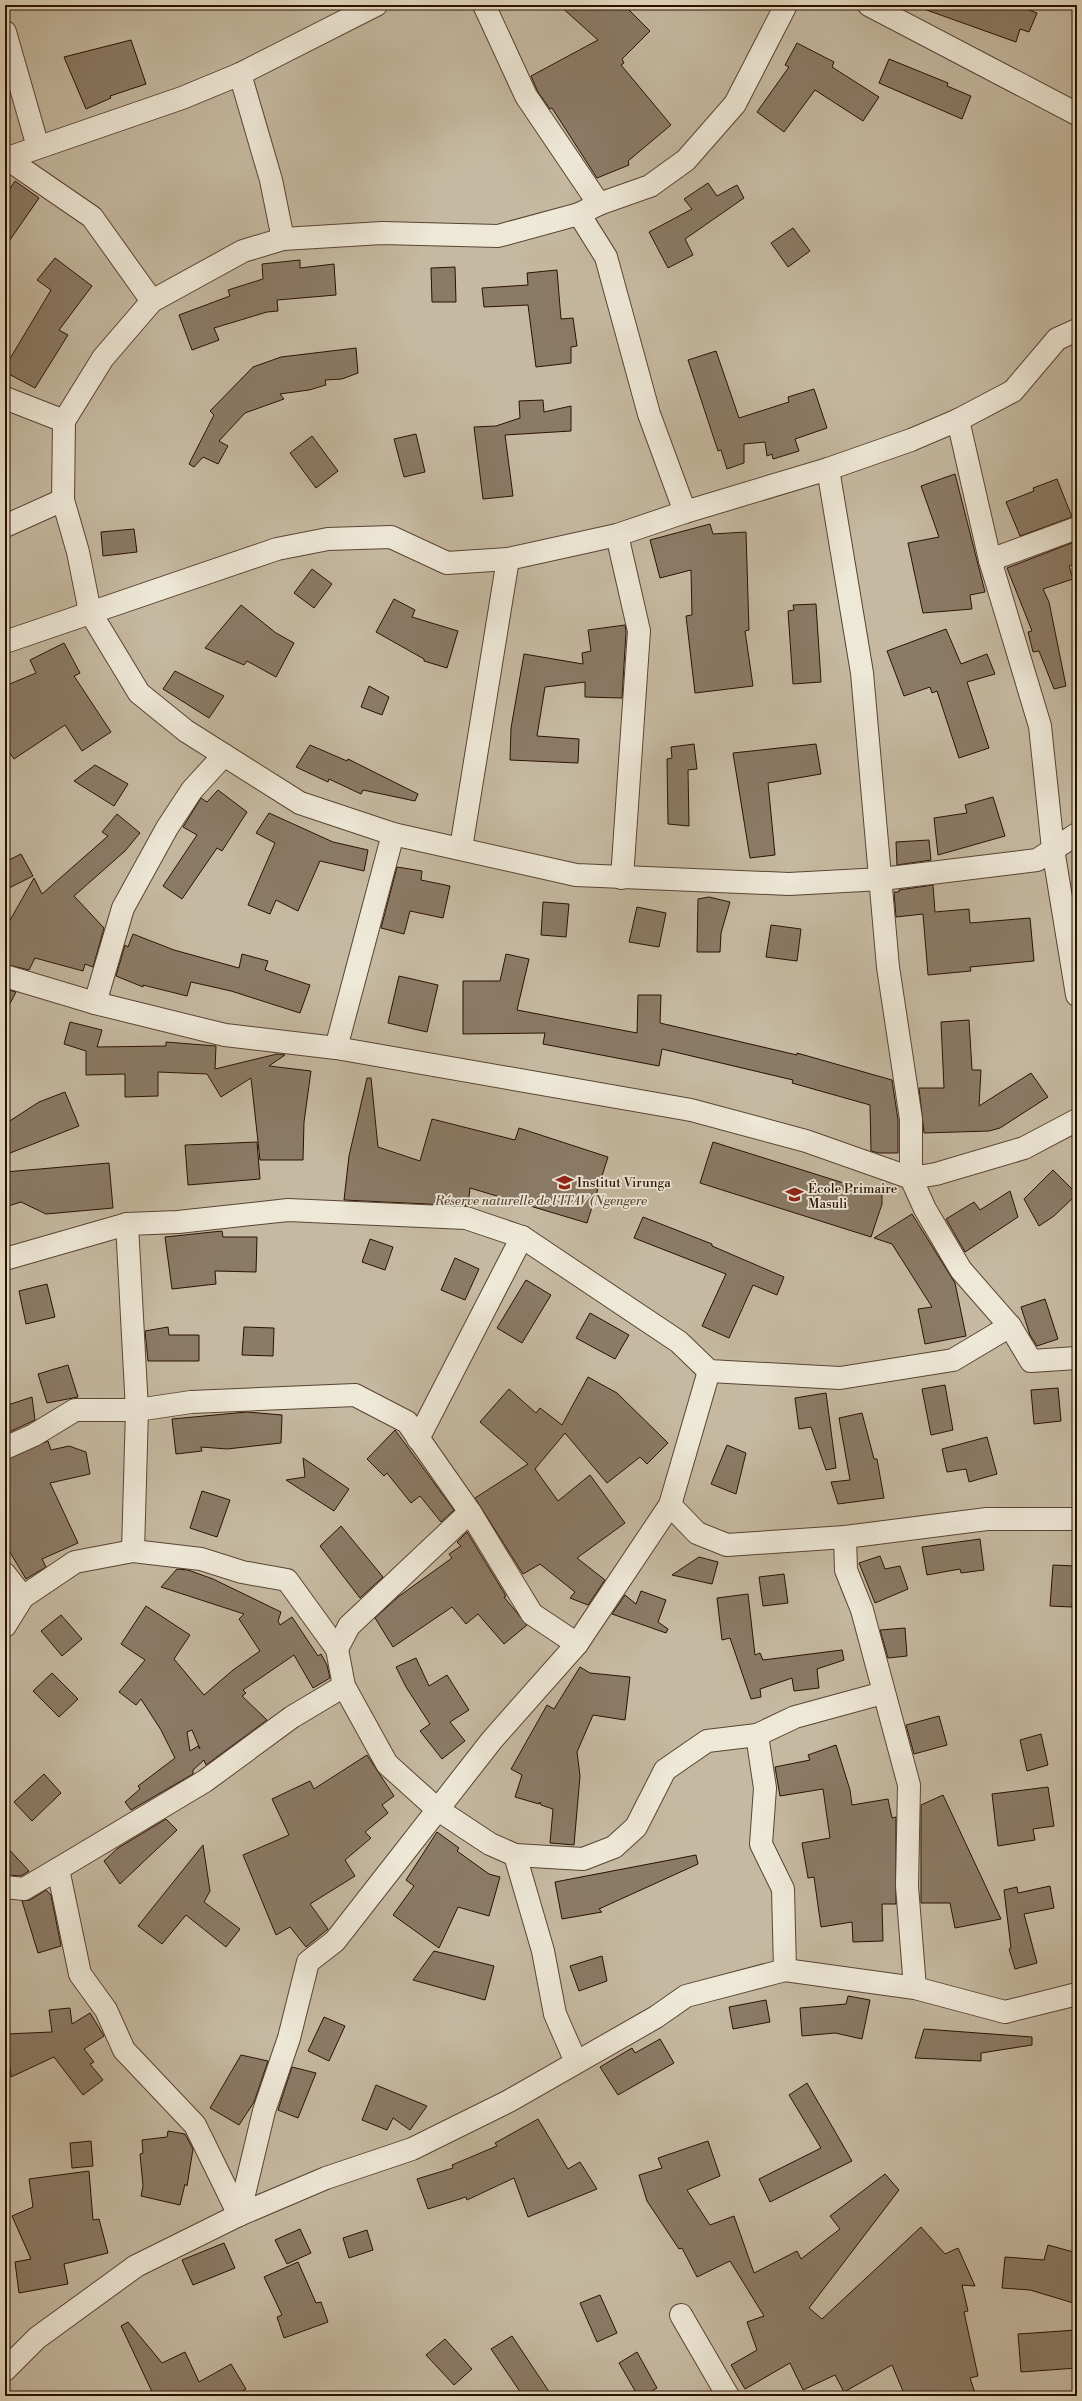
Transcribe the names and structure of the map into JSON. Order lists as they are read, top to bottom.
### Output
{
  "parks": ["Réserve naturelle de l'ITAV (Ngengere"],
  "places": {
    "school or university": ["Institut Virunga", "École Primaire Masuli"]
  }
}
